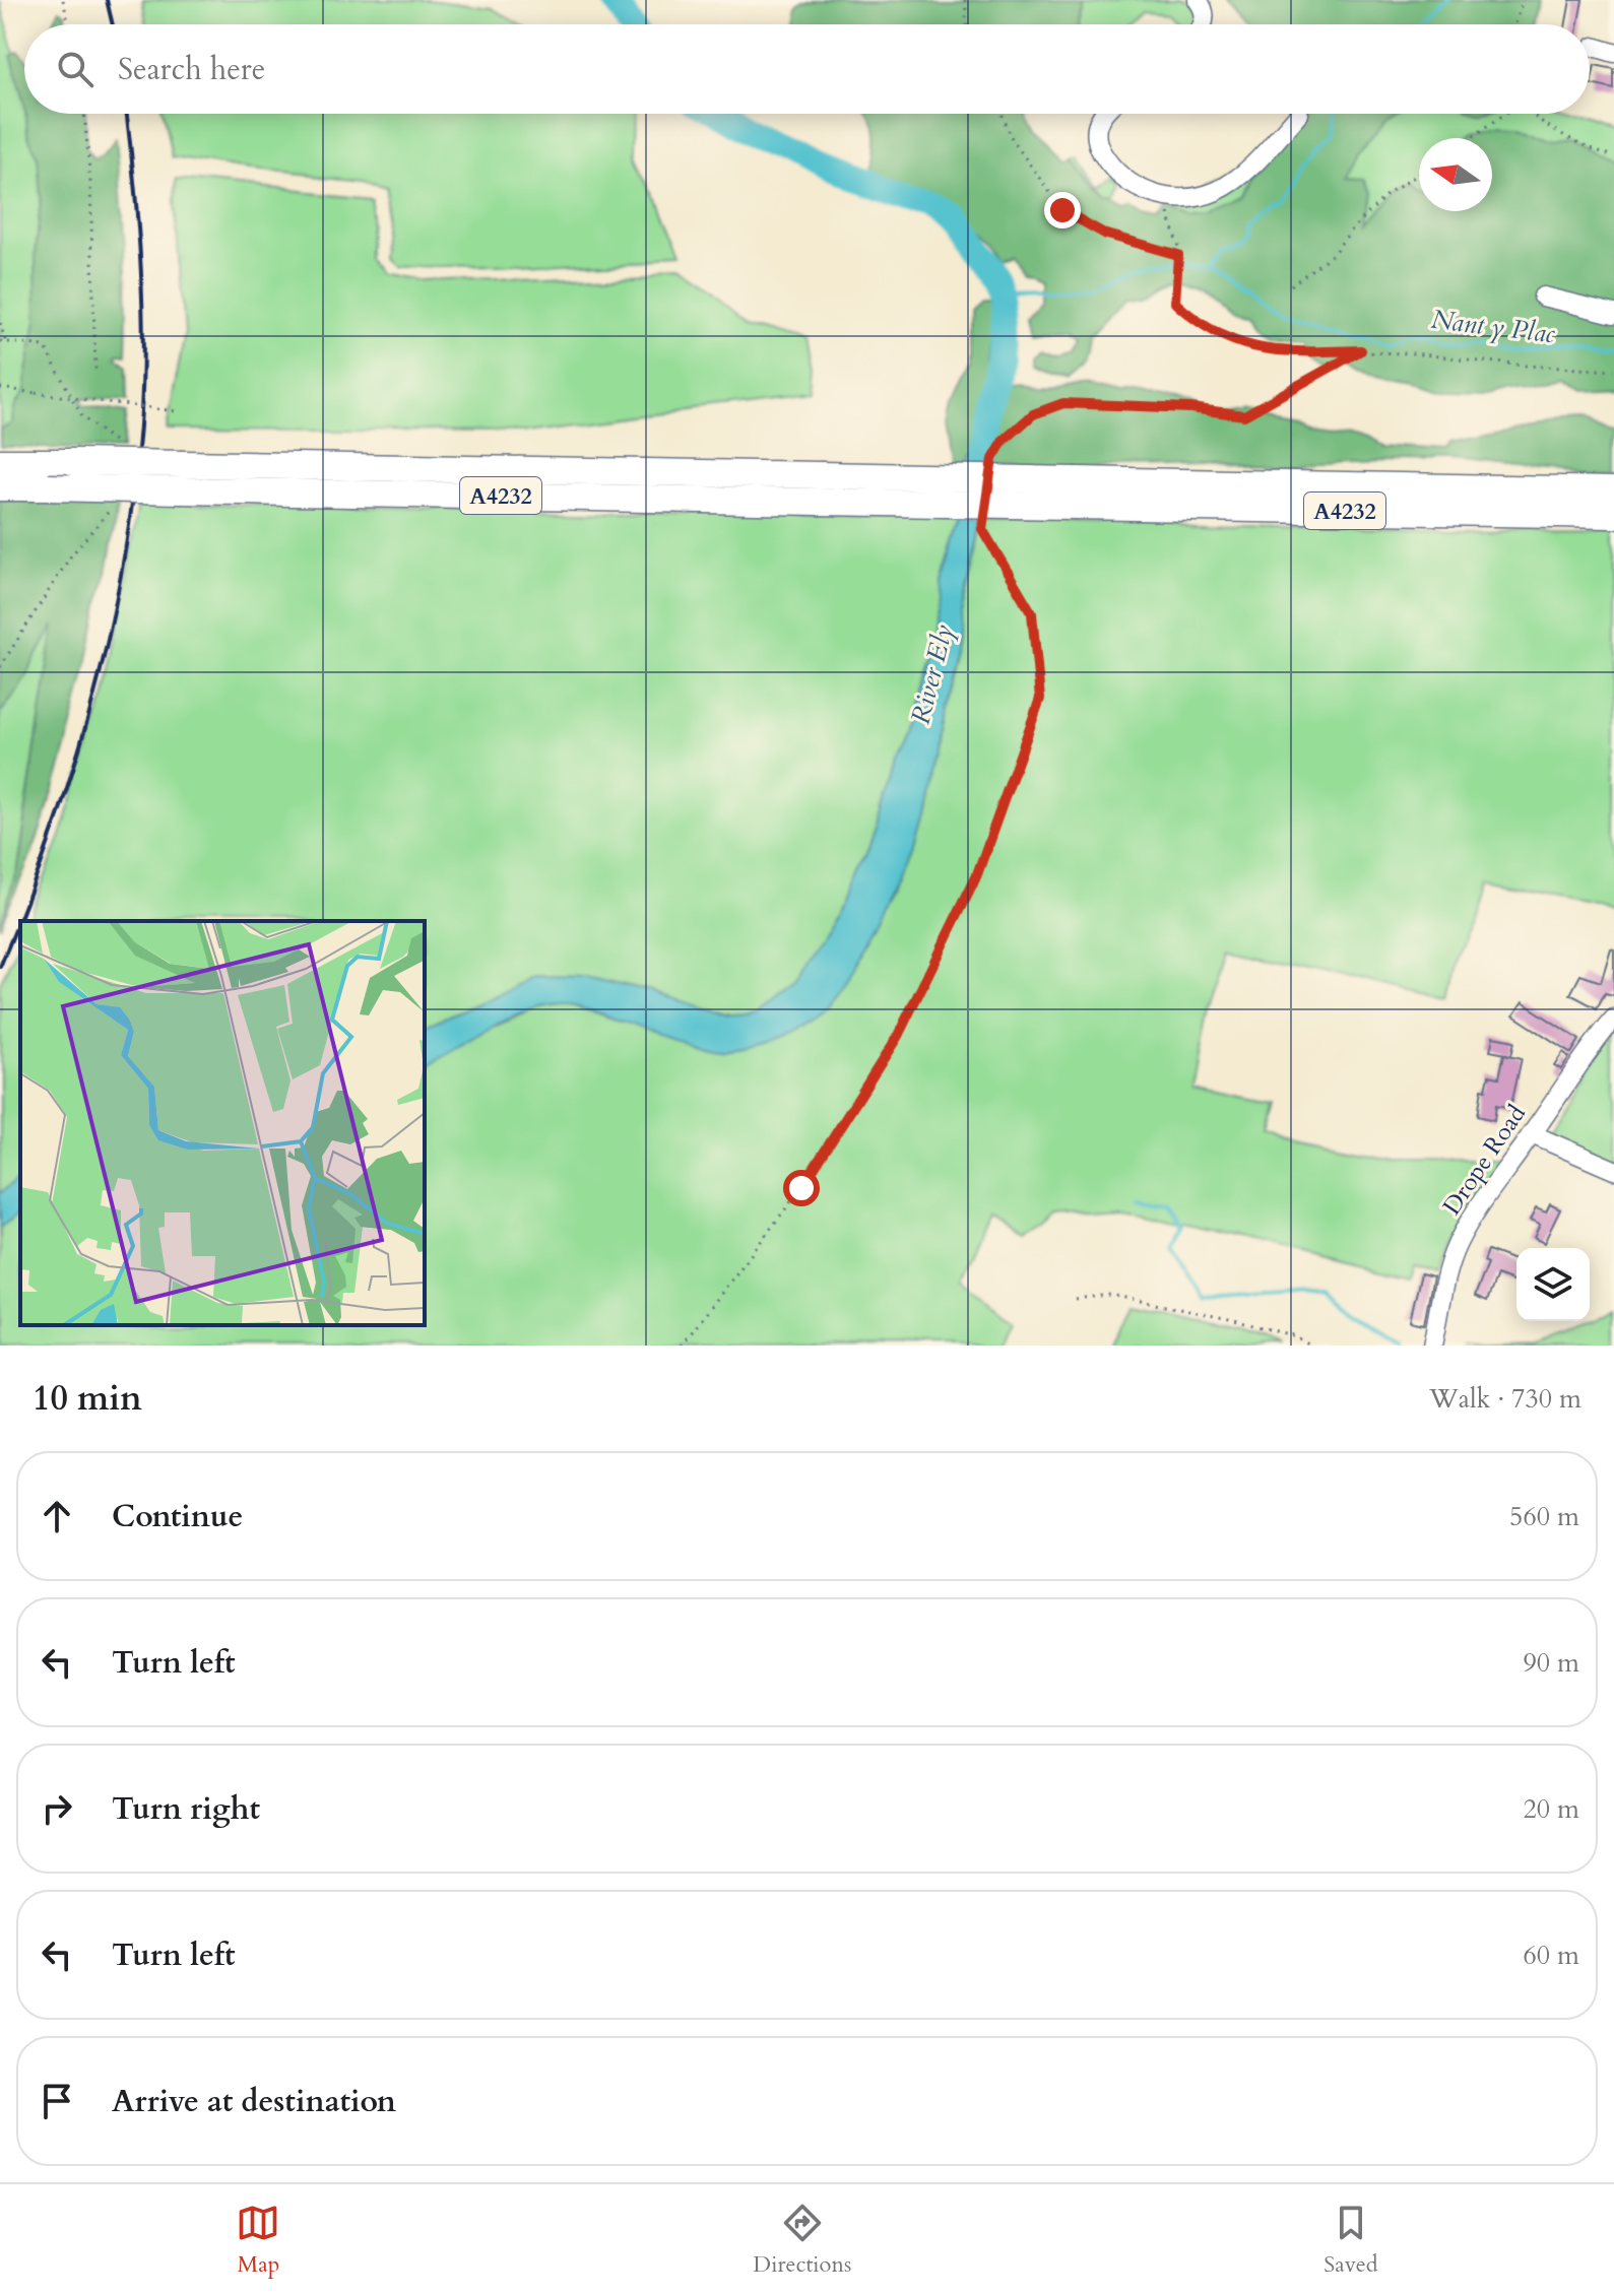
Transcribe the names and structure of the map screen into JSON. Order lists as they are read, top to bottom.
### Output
{
  "streets": {
    "highway": ["A4232"],
    "street": ["Drope Road"]
  },
  "water": ["Nant y Plac", "River Ely"],
  "north": "left",
  "page": {
    "search": "Search here",
    "heading": ["10 min", "Walk · 730 m"],
    "list": [
      ["Continue", "560 m"],
      ["Turn left", "90 m"],
      ["Turn right", "20 m"],
      ["Turn left", "60 m"],
      "Arrive at destination"
    ],
    "nav": ["Map", "Directions", "Saved"]
  }
}
